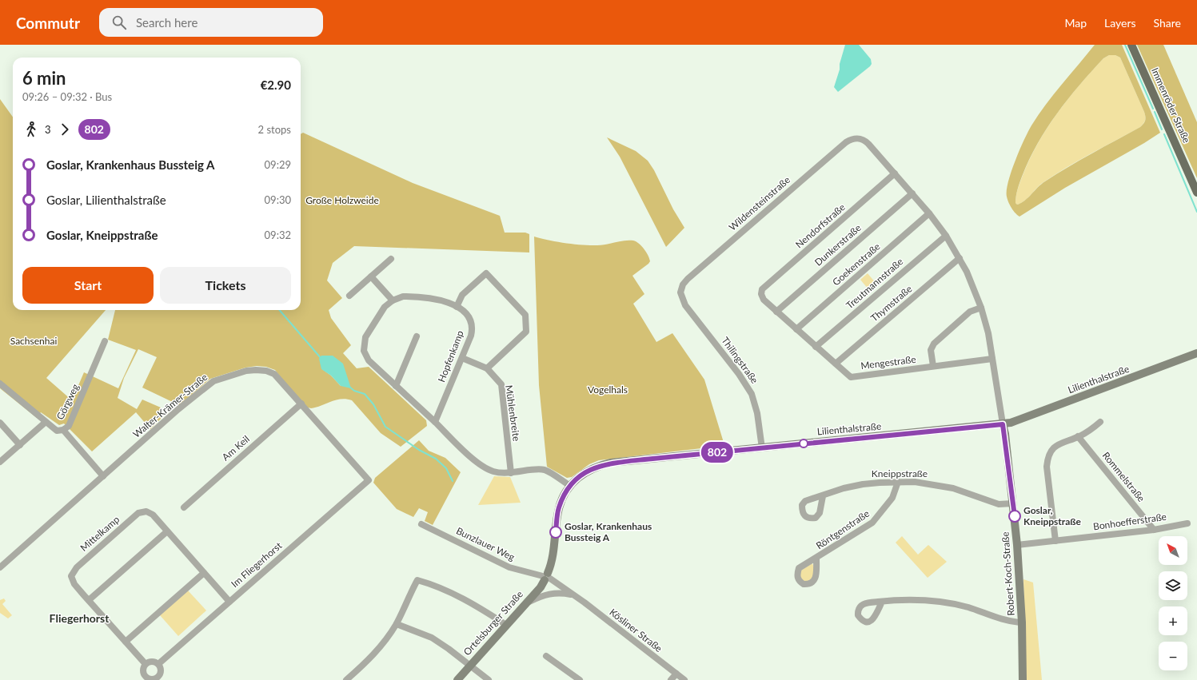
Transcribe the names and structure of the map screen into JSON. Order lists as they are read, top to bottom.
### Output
{
  "streets": {
    "main road": ["Immenröder Straße"],
    "street": [
      "Wildensteinstraße",
      "Nendorfstraße",
      "Dunkerstraße",
      "Goekenstraße",
      "Treutmannstraße",
      "Thymstraße",
      "Hopfenkamp",
      "Thilingstraße",
      "Mengestraße",
      "Lilienthalstraße",
      "Görgweg",
      "Walter-Krämer-Straße",
      "Mühlenbreite",
      "Am Keil",
      "Kneippstraße",
      "Rommelstraße",
      "Bonhoefferstraße",
      "Röntgenstraße",
      "Mittelkamp",
      "Bunzlauer Weg",
      "Im Fliegerhorst",
      "Robert-Koch-Straße",
      "Ortelsburger Straße",
      "Kösliner Straße"
    ]
  },
  "crossings": [
    ["Wildensteinstraße", "Nendorfstraße"],
    ["Wildensteinstraße", "Thilingstraße"],
    ["Nendorfstraße", "Mengestraße"],
    ["Dunkerstraße", "Mengestraße"],
    ["Goekenstraße", "Mengestraße"],
    ["Treutmannstraße", "Mengestraße"],
    ["Thymstraße", "Mengestraße"],
    ["Hopfenkamp", "Mühlenbreite"],
    ["Thilingstraße", "Lilienthalstraße"],
    ["Lilienthalstraße", "Bunzlauer Weg"],
    ["Lilienthalstraße", "Robert-Koch-Straße"],
    ["Lilienthalstraße", "Ortelsburger Straße"],
    ["Lilienthalstraße", "Kösliner Straße"],
    ["Walter-Krämer-Straße", "Am Keil"],
    ["Walter-Krämer-Straße", "Im Fliegerhorst"],
    ["Kneippstraße", "Röntgenstraße"],
    ["Kneippstraße", "Robert-Koch-Straße"],
    ["Rommelstraße", "Bonhoefferstraße"],
    ["Bonhoefferstraße", "Robert-Koch-Straße"],
    ["Mittelkamp", "Im Fliegerhorst"],
    ["Bunzlauer Weg", "Ortelsburger Straße"],
    ["Bunzlauer Weg", "Kösliner Straße"],
    ["Ortelsburger Straße", "Kösliner Straße"]
  ],
  "districts": ["Fliegerhorst"],
  "parks": ["Große Holzweide", "Sachsenhai", "Vogelhals"],
  "places": ["Goslar, Kneippstraße", "Goslar, Krankenhaus Bussteig A"],
  "lines": ["bus line 802"],
  "north": "top left",
  "page": {
    "header": "Commutr",
    "search": "Search here",
    "nav": ["Map", "Layers", "Share"],
    "on_map": "802",
    "heading": ["6 min", "09:26 – 09:32 · Bus", "€2.90"],
    "legs": ["3", "802", "2 stops"],
    "list": [
      {
        "name": "Goslar, Krankenhaus Bussteig A",
        "value": "09:29"
      },
      {
        "name": "Goslar, Lilienthalstraße",
        "value": "09:30"
      },
      {
        "name": "Goslar, Kneippstraße",
        "value": "09:32"
      }
    ],
    "buttons": ["Start", "Tickets"],
    "map_buttons": ["+", "−"]
  }
}
